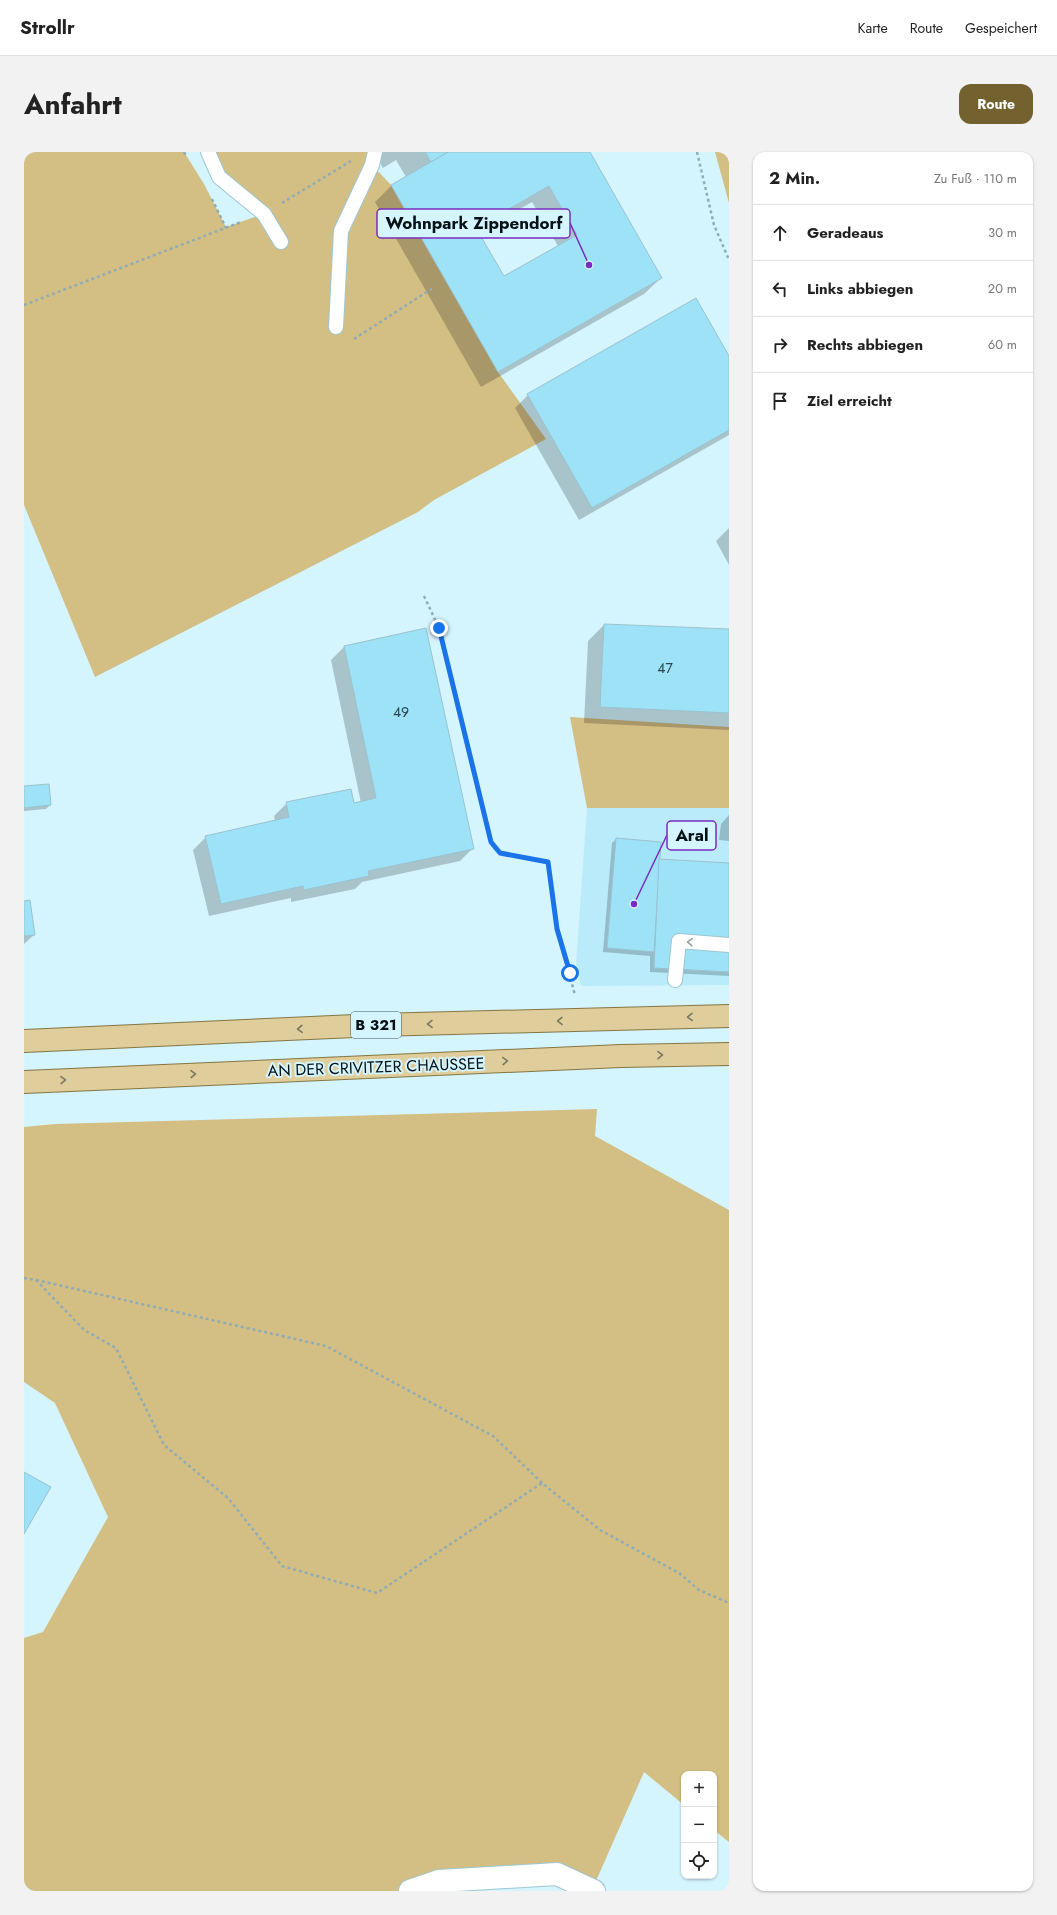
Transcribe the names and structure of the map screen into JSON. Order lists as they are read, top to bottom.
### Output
{
  "streets": {
    "main road": ["B 321", "AN DER CRIVITZER CHAUSSEE"]
  },
  "places": ["Wohnpark Zippendorf", "Aral"],
  "house_numbers": ["47", "49"],
  "page": {
    "header": "Strollr",
    "nav": ["Karte", "Route", "Gespeichert"],
    "title": "Anfahrt",
    "buttons": "Route",
    "heading": ["2 Min.", "Zu Fuß · 110 m"],
    "list": [
      ["Geradeaus", "30 m"],
      ["Links abbiegen", "20 m"],
      ["Rechts abbiegen", "60 m"],
      "Ziel erreicht"
    ],
    "map_buttons": ["+", "−"]
  }
}
